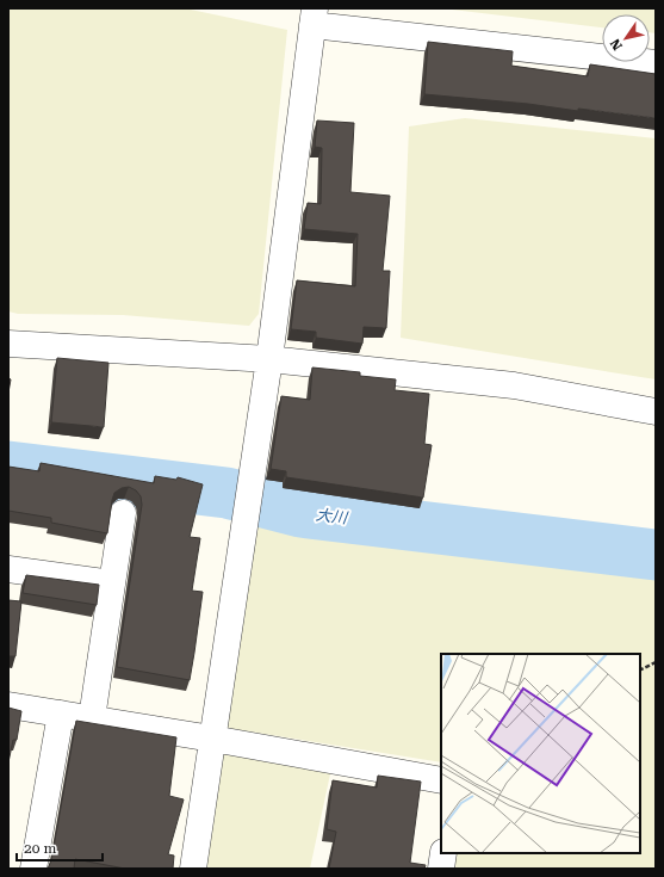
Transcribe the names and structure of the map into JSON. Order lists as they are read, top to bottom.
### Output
{
  "water": ["大川"],
  "scale_bar": "20 m",
  "north": "bottom left"
}
